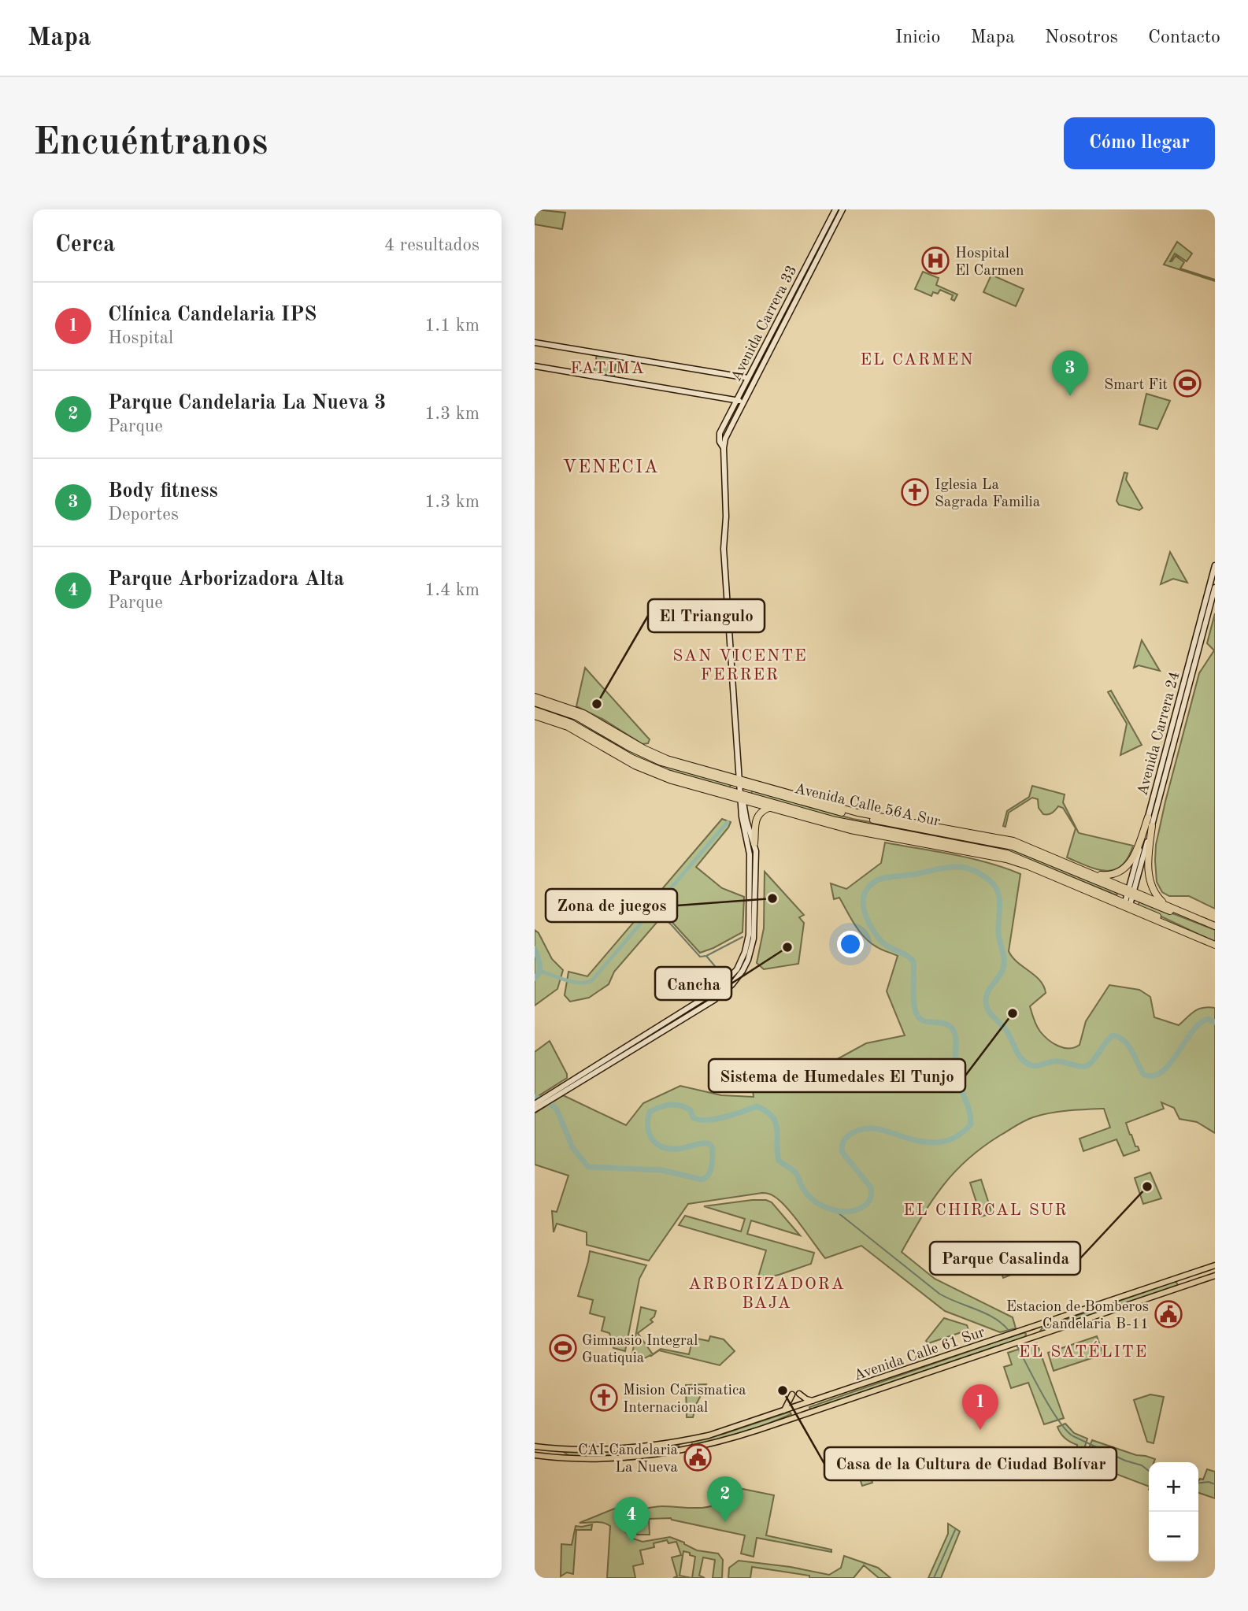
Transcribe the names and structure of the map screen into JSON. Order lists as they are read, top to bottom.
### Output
{
  "streets": {
    "highway": ["Avenida Calle 56A Sur"],
    "main road": ["Avenida Carrera 33", "Avenida Carrera 24", "Avenida Calle 61 Sur"]
  },
  "crossings": [
    ["Avenida Carrera 33", "Avenida Calle 56A Sur"],
    ["Avenida Carrera 24", "Avenida Calle 56A Sur"]
  ],
  "districts": [
    "EL CARMEN",
    "FATIMA",
    "VENECIA",
    "SAN VICENTE FERRER",
    "EL CHIRCAL SUR",
    "ARBORIZADORA BAJA",
    "EL SATÉLITE"
  ],
  "places": {
    "hospital": ["Hospital El Carmen"],
    "sports": ["Smart Fit", "Gimnasio Integral Guatiquia"],
    "church": ["Iglesia La Sagrada Familia", "Mision Carismatica Internacional"],
    "other": [
      "El Triangulo",
      "Zona de juegos",
      "Cancha",
      "Sistema de Humedales El Tunjo",
      "Parque Casalinda",
      "Casa de la Cultura de Ciudad Bolívar"
    ],
    "public building": ["Estacion de Bomberos Candelaria B-11", "CAI Candelaria La Nueva"]
  },
  "page": {
    "header": "Mapa",
    "nav": [
      "Inicio",
      "Mapa",
      "Nosotros",
      "Contacto"
    ],
    "buttons": "Cómo llegar",
    "title": "Encuéntranos",
    "heading": ["Cerca", "4 resultados"],
    "list": [
      {
        "mark": "1",
        "name": "Clínica Candelaria IPS",
        "note": "Hospital",
        "value": "1.1 km"
      },
      {
        "mark": "2",
        "name": "Parque Candelaria La Nueva 3",
        "note": "Parque",
        "value": "1.3 km"
      },
      {
        "mark": "3",
        "name": "Body fitness",
        "note": "Deportes",
        "value": "1.3 km"
      },
      {
        "mark": "4",
        "name": "Parque Arborizadora Alta",
        "note": "Parque",
        "value": "1.4 km"
      }
    ],
    "pins": [
      "3",
      "1",
      "2",
      "4"
    ],
    "map_buttons": ["+", "−"]
  }
}
